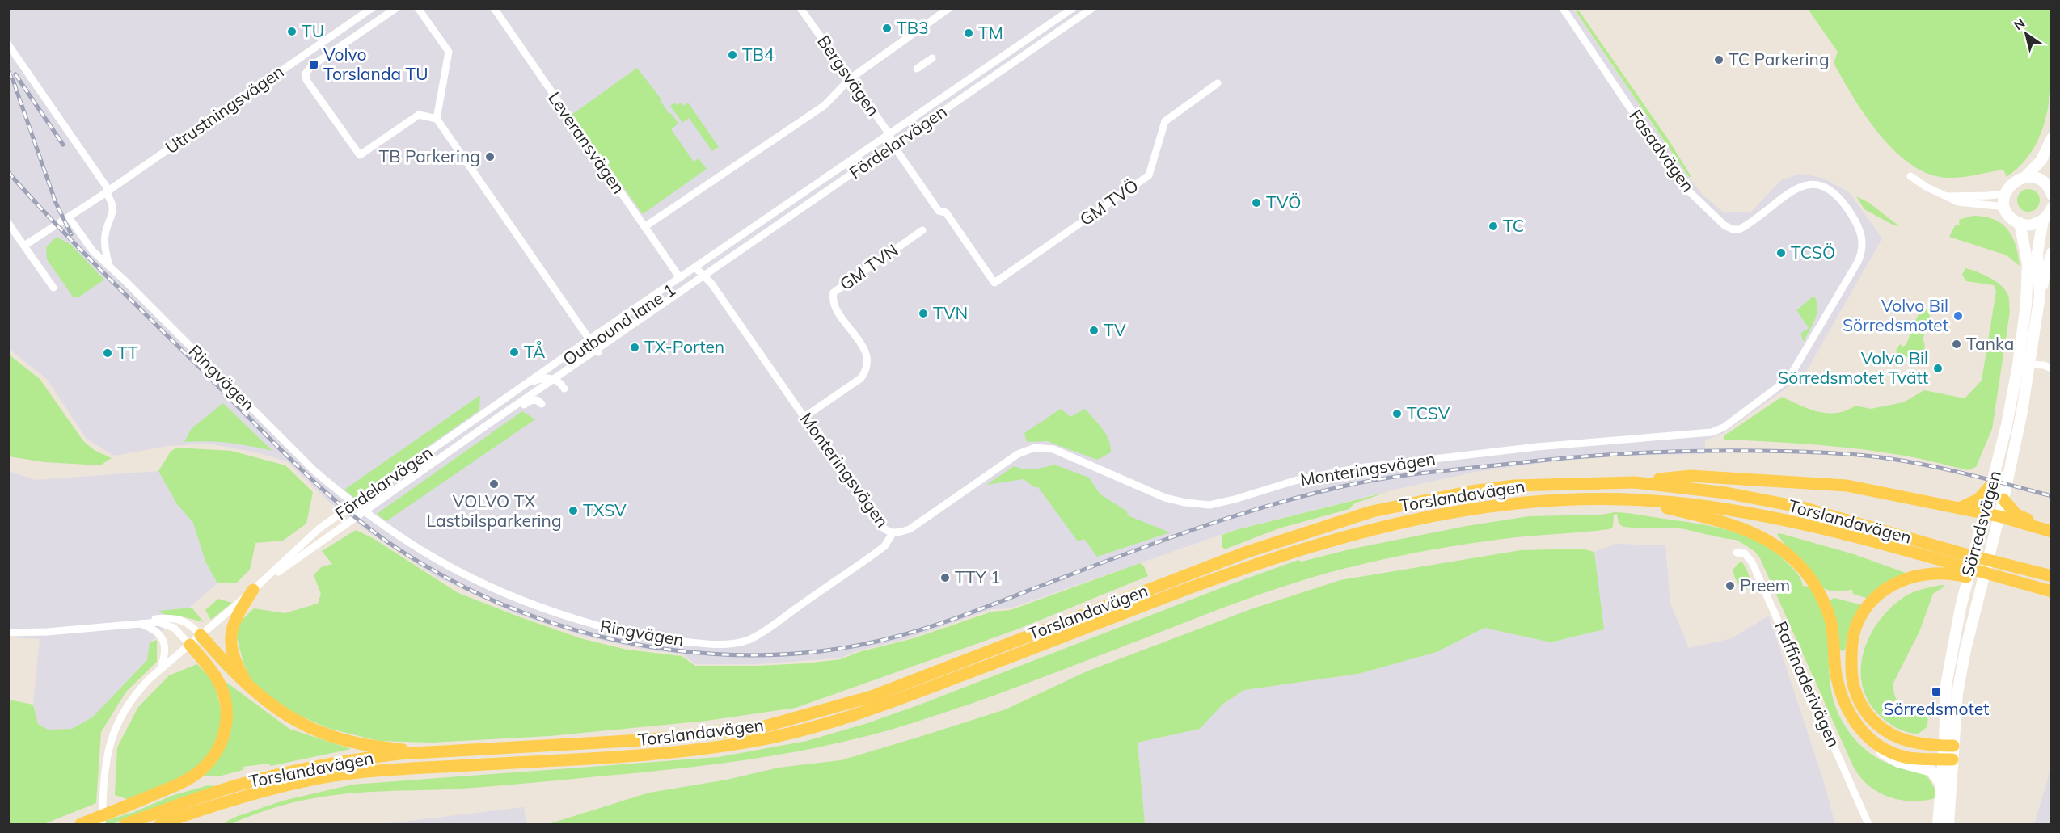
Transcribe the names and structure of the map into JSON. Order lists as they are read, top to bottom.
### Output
{
  "streets": {
    "main road": ["Torslandavägen"],
    "street": [
      "Bergsvägen",
      "Utrustningsvägen",
      "Fördelarvägen",
      "Leveransvägen",
      "Fasadvägen",
      "GM TVÖ",
      "GM TVN",
      "Outbound lane 1",
      "Ringvägen",
      "Monteringsvägen",
      "Sörredsvägen",
      "Raffinaderivägen"
    ]
  },
  "crossings": [
    ["Bergsvägen", "Fördelarvägen"],
    ["Bergsvägen", "GM TVÖ"],
    ["Utrustningsvägen", "Ringvägen"],
    ["Fördelarvägen", "GM TVÖ"],
    ["Fördelarvägen", "Outbound lane 1"],
    ["Fördelarvägen", "Monteringsvägen"],
    ["Fasadvägen", "Monteringsvägen"],
    ["GM TVN", "Monteringsvägen"],
    ["Outbound lane 1", "Monteringsvägen"],
    ["Ringvägen", "Monteringsvägen"]
  ],
  "places": {
    "other": [
      "TB3",
      "TU",
      "TM",
      "TB4",
      "TC Parkering",
      "TB Parkering",
      "TVÖ",
      "TC",
      "TCSÖ",
      "TVN",
      "Volvo Bil Sörredsmotet",
      "TV",
      "Tanka",
      "TX-Porten",
      "TÅ",
      "TT",
      "Volvo Bil Sörredsmotet Tvätt",
      "TCSV",
      "VOLVO TX Lastbilsparkering",
      "TXSV",
      "TTY 1",
      "Preem"
    ],
    "transit": ["Volvo Torslanda TU", "Sörredsmotet"]
  },
  "north": "top left"
}
